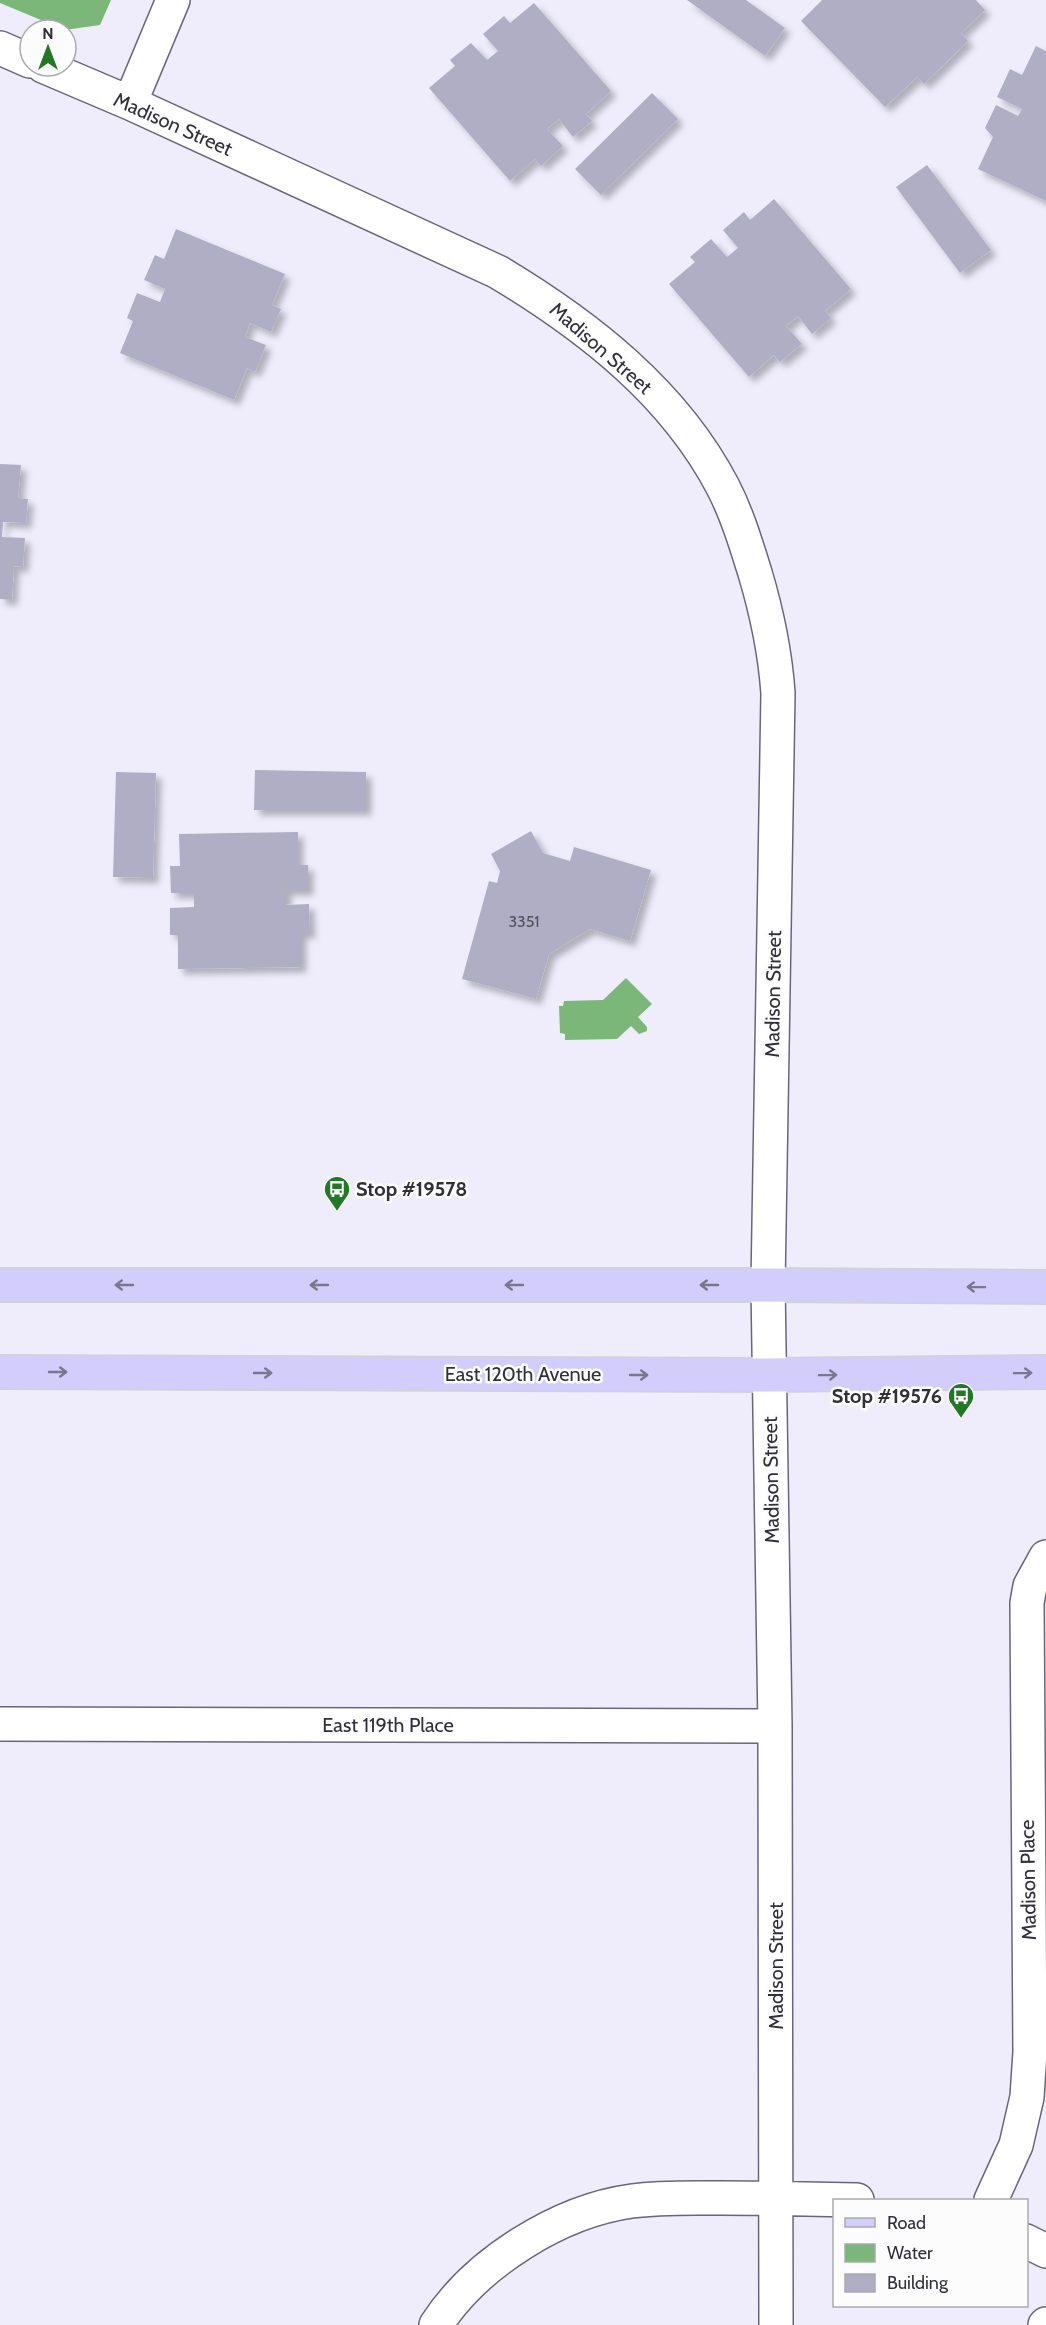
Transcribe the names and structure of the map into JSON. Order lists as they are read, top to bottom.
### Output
{
  "streets": {
    "main road": ["East 120th Avenue"],
    "street": ["Madison Street", "East 119th Place", "Madison Place"]
  },
  "crossings": [
    ["Madison Street", "East 120th Avenue"],
    ["Madison Street", "East 119th Place"]
  ],
  "places": {
    "bus stop": ["Stop #19578", "Stop #19576"]
  },
  "house_numbers": ["3351"],
  "legend": ["Road", "Water", "Building"],
  "north": "top"
}
